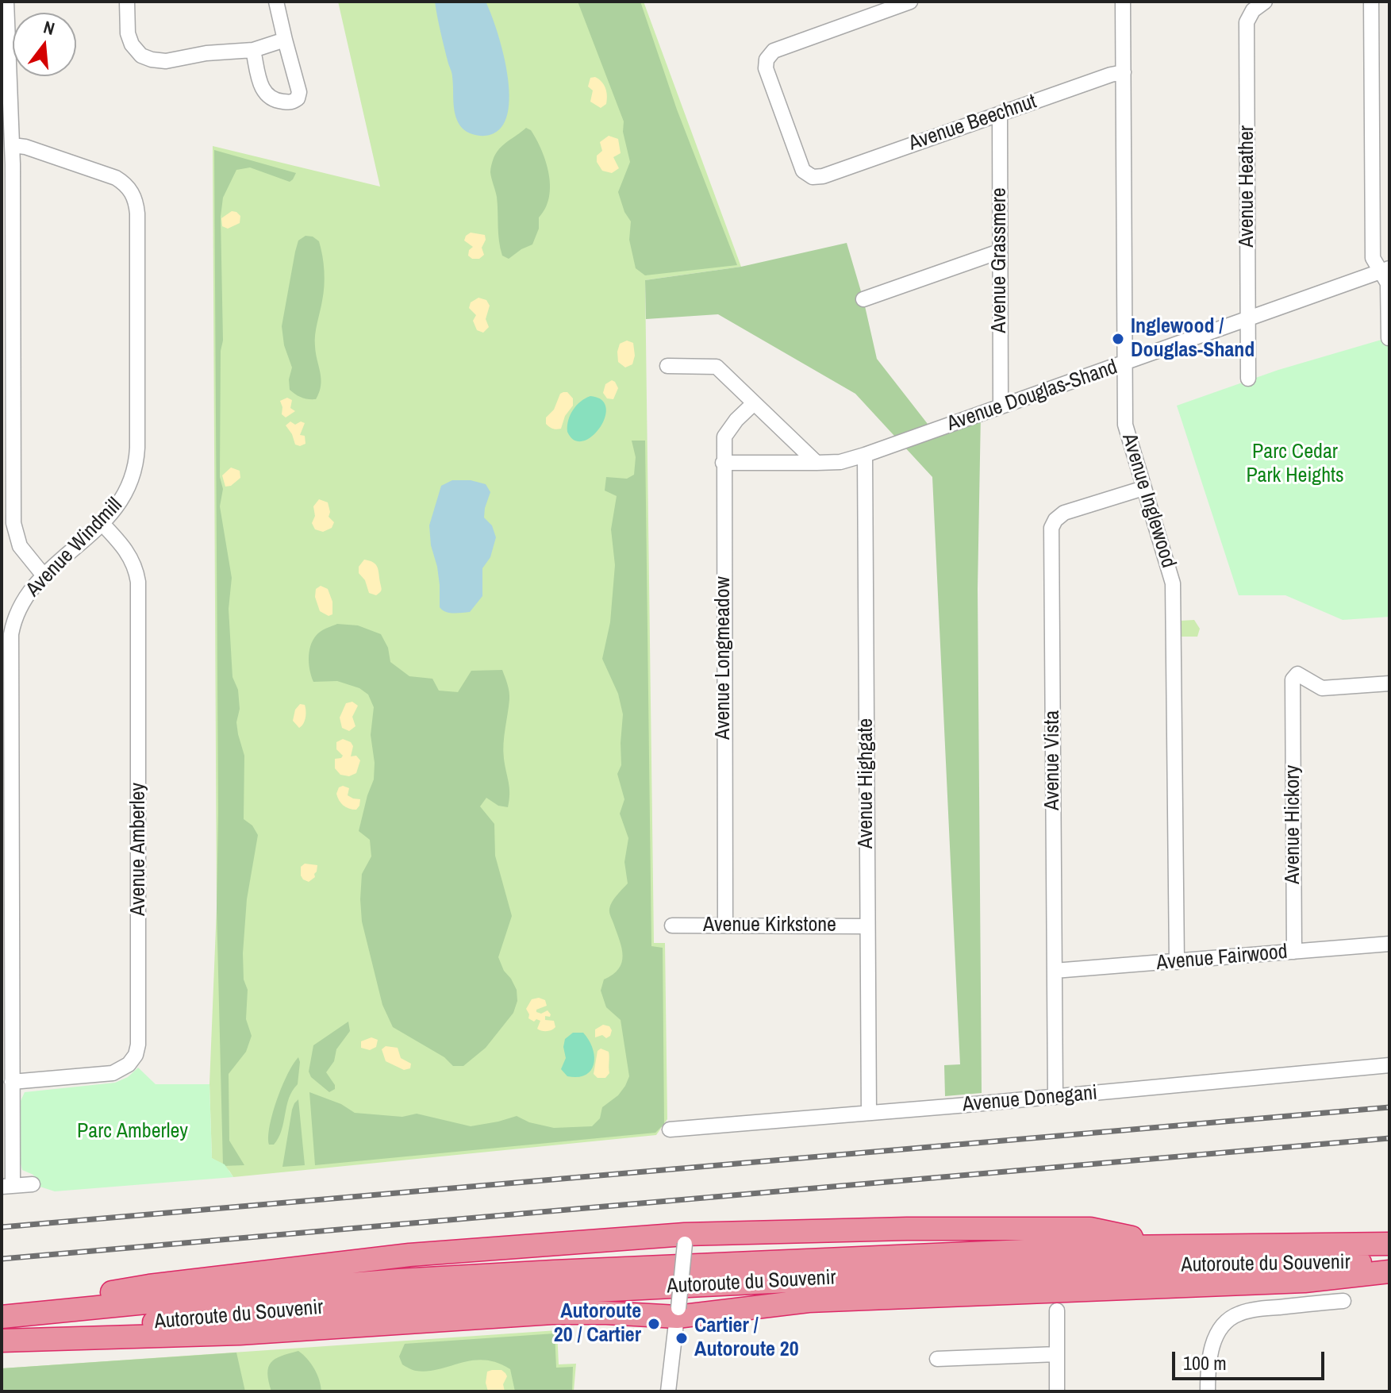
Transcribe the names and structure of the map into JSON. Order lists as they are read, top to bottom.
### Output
{
  "streets": {
    "highway": ["Autoroute du Souvenir"],
    "street": [
      "Avenue Beechnut",
      "Avenue Heather",
      "Avenue Grassmere",
      "Avenue Douglas-Shand",
      "Avenue Inglewood",
      "Avenue Windmill",
      "Avenue Longmeadow",
      "Avenue Vista",
      "Avenue Highgate",
      "Avenue Hickory",
      "Avenue Amberley",
      "Avenue Kirkstone",
      "Avenue Fairwood",
      "Avenue Donegani"
    ]
  },
  "crossings": [
    ["Avenue Beechnut", "Avenue Grassmere"],
    ["Avenue Beechnut", "Avenue Inglewood"],
    ["Avenue Heather", "Avenue Douglas-Shand"],
    ["Avenue Grassmere", "Avenue Douglas-Shand"],
    ["Avenue Douglas-Shand", "Avenue Inglewood"],
    ["Avenue Douglas-Shand", "Avenue Longmeadow"],
    ["Avenue Douglas-Shand", "Avenue Highgate"],
    ["Avenue Inglewood", "Avenue Vista"],
    ["Avenue Inglewood", "Avenue Fairwood"],
    ["Avenue Windmill", "Avenue Amberley"],
    ["Avenue Longmeadow", "Avenue Kirkstone"],
    ["Avenue Vista", "Avenue Fairwood"],
    ["Avenue Vista", "Avenue Donegani"],
    ["Avenue Highgate", "Avenue Kirkstone"],
    ["Avenue Highgate", "Avenue Donegani"],
    ["Avenue Hickory", "Avenue Fairwood"]
  ],
  "parks": ["Parc Cedar Park Heights", "Parc Amberley"],
  "places": ["Inglewood / Douglas-Shand", "Autoroute 20 / Cartier", "Cartier / Autoroute 20"],
  "scale_bar": "100 m",
  "north": "top"
}
